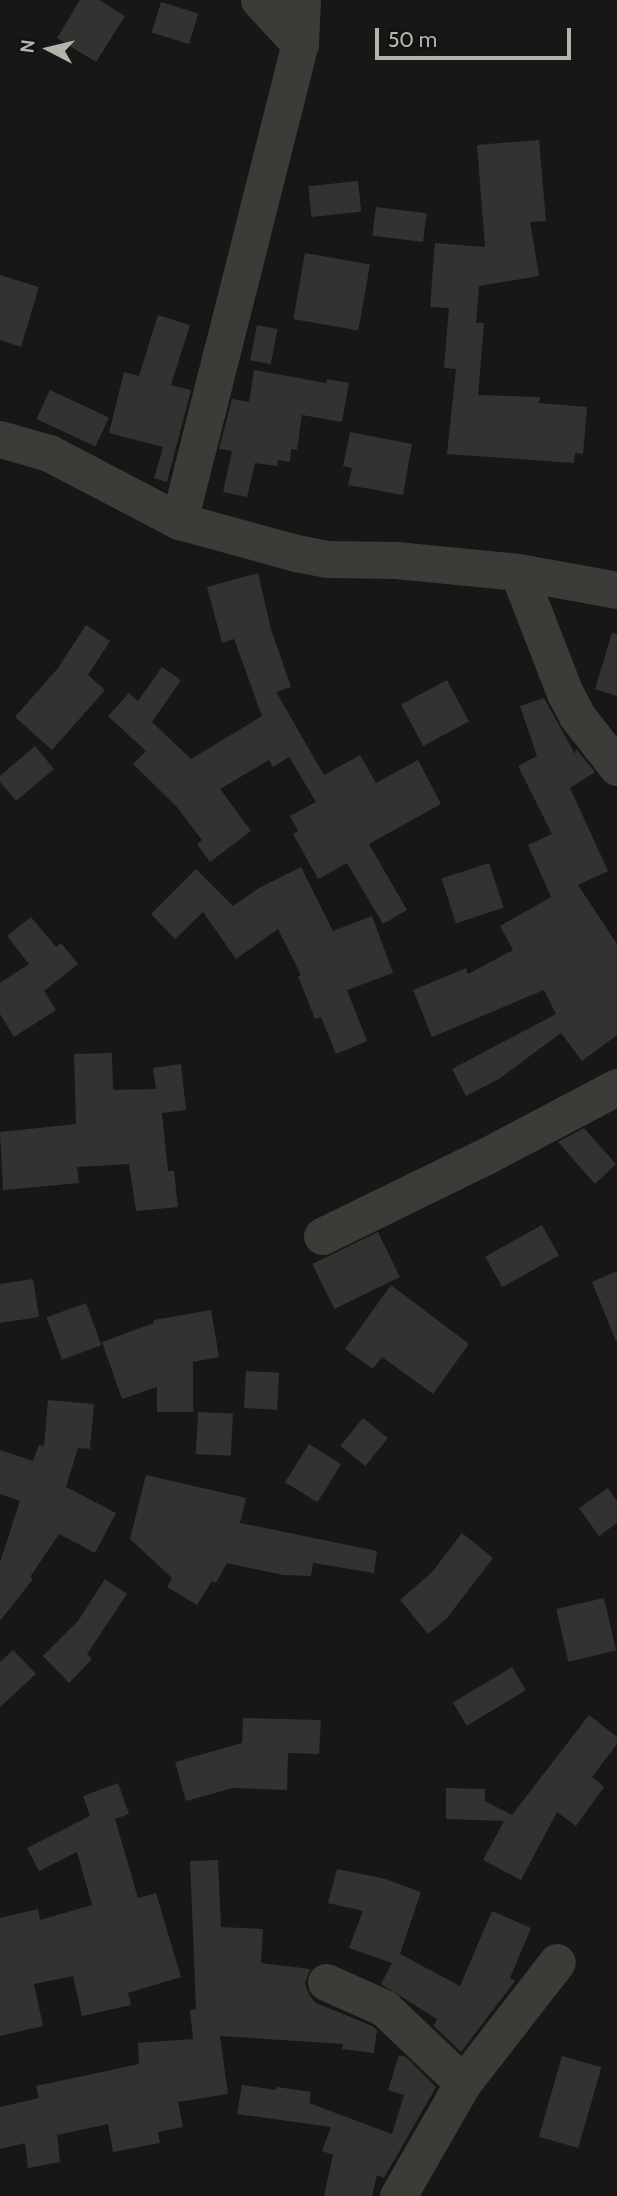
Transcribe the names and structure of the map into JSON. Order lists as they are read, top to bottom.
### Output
{
  "scale_bar": "50 m",
  "north": "left"
}
